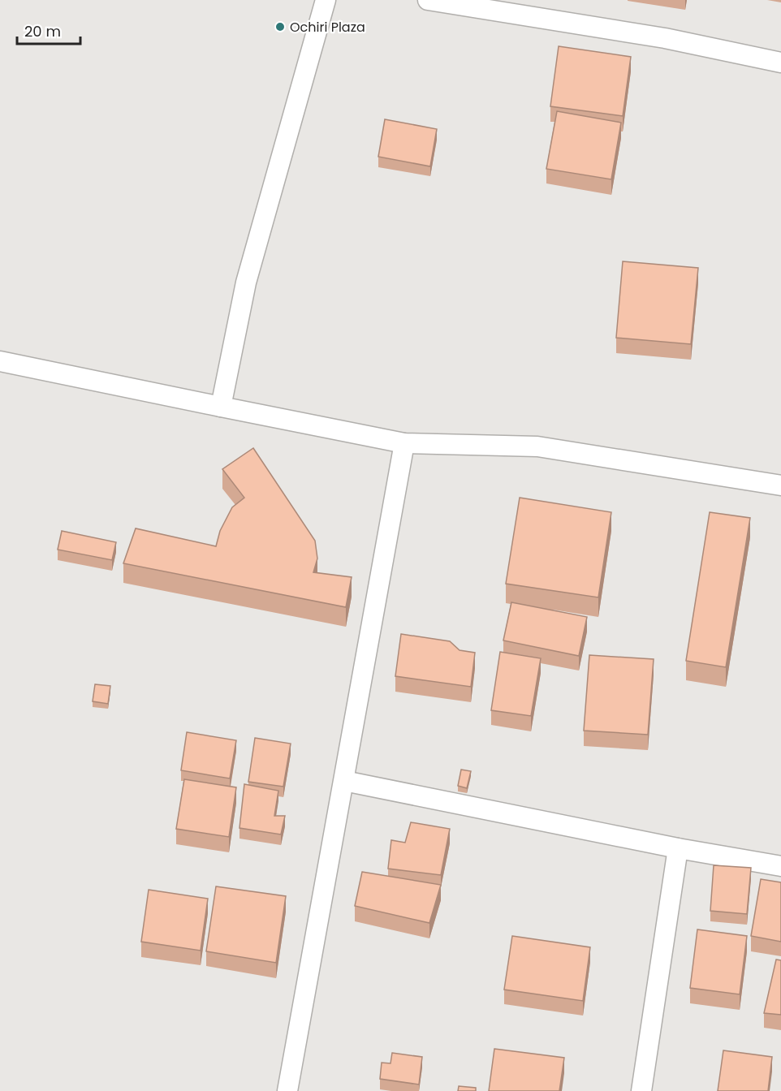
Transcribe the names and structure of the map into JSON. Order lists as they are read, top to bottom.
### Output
{
  "places": ["Ochiri Plaza"],
  "scale_bar": "20 m"
}
